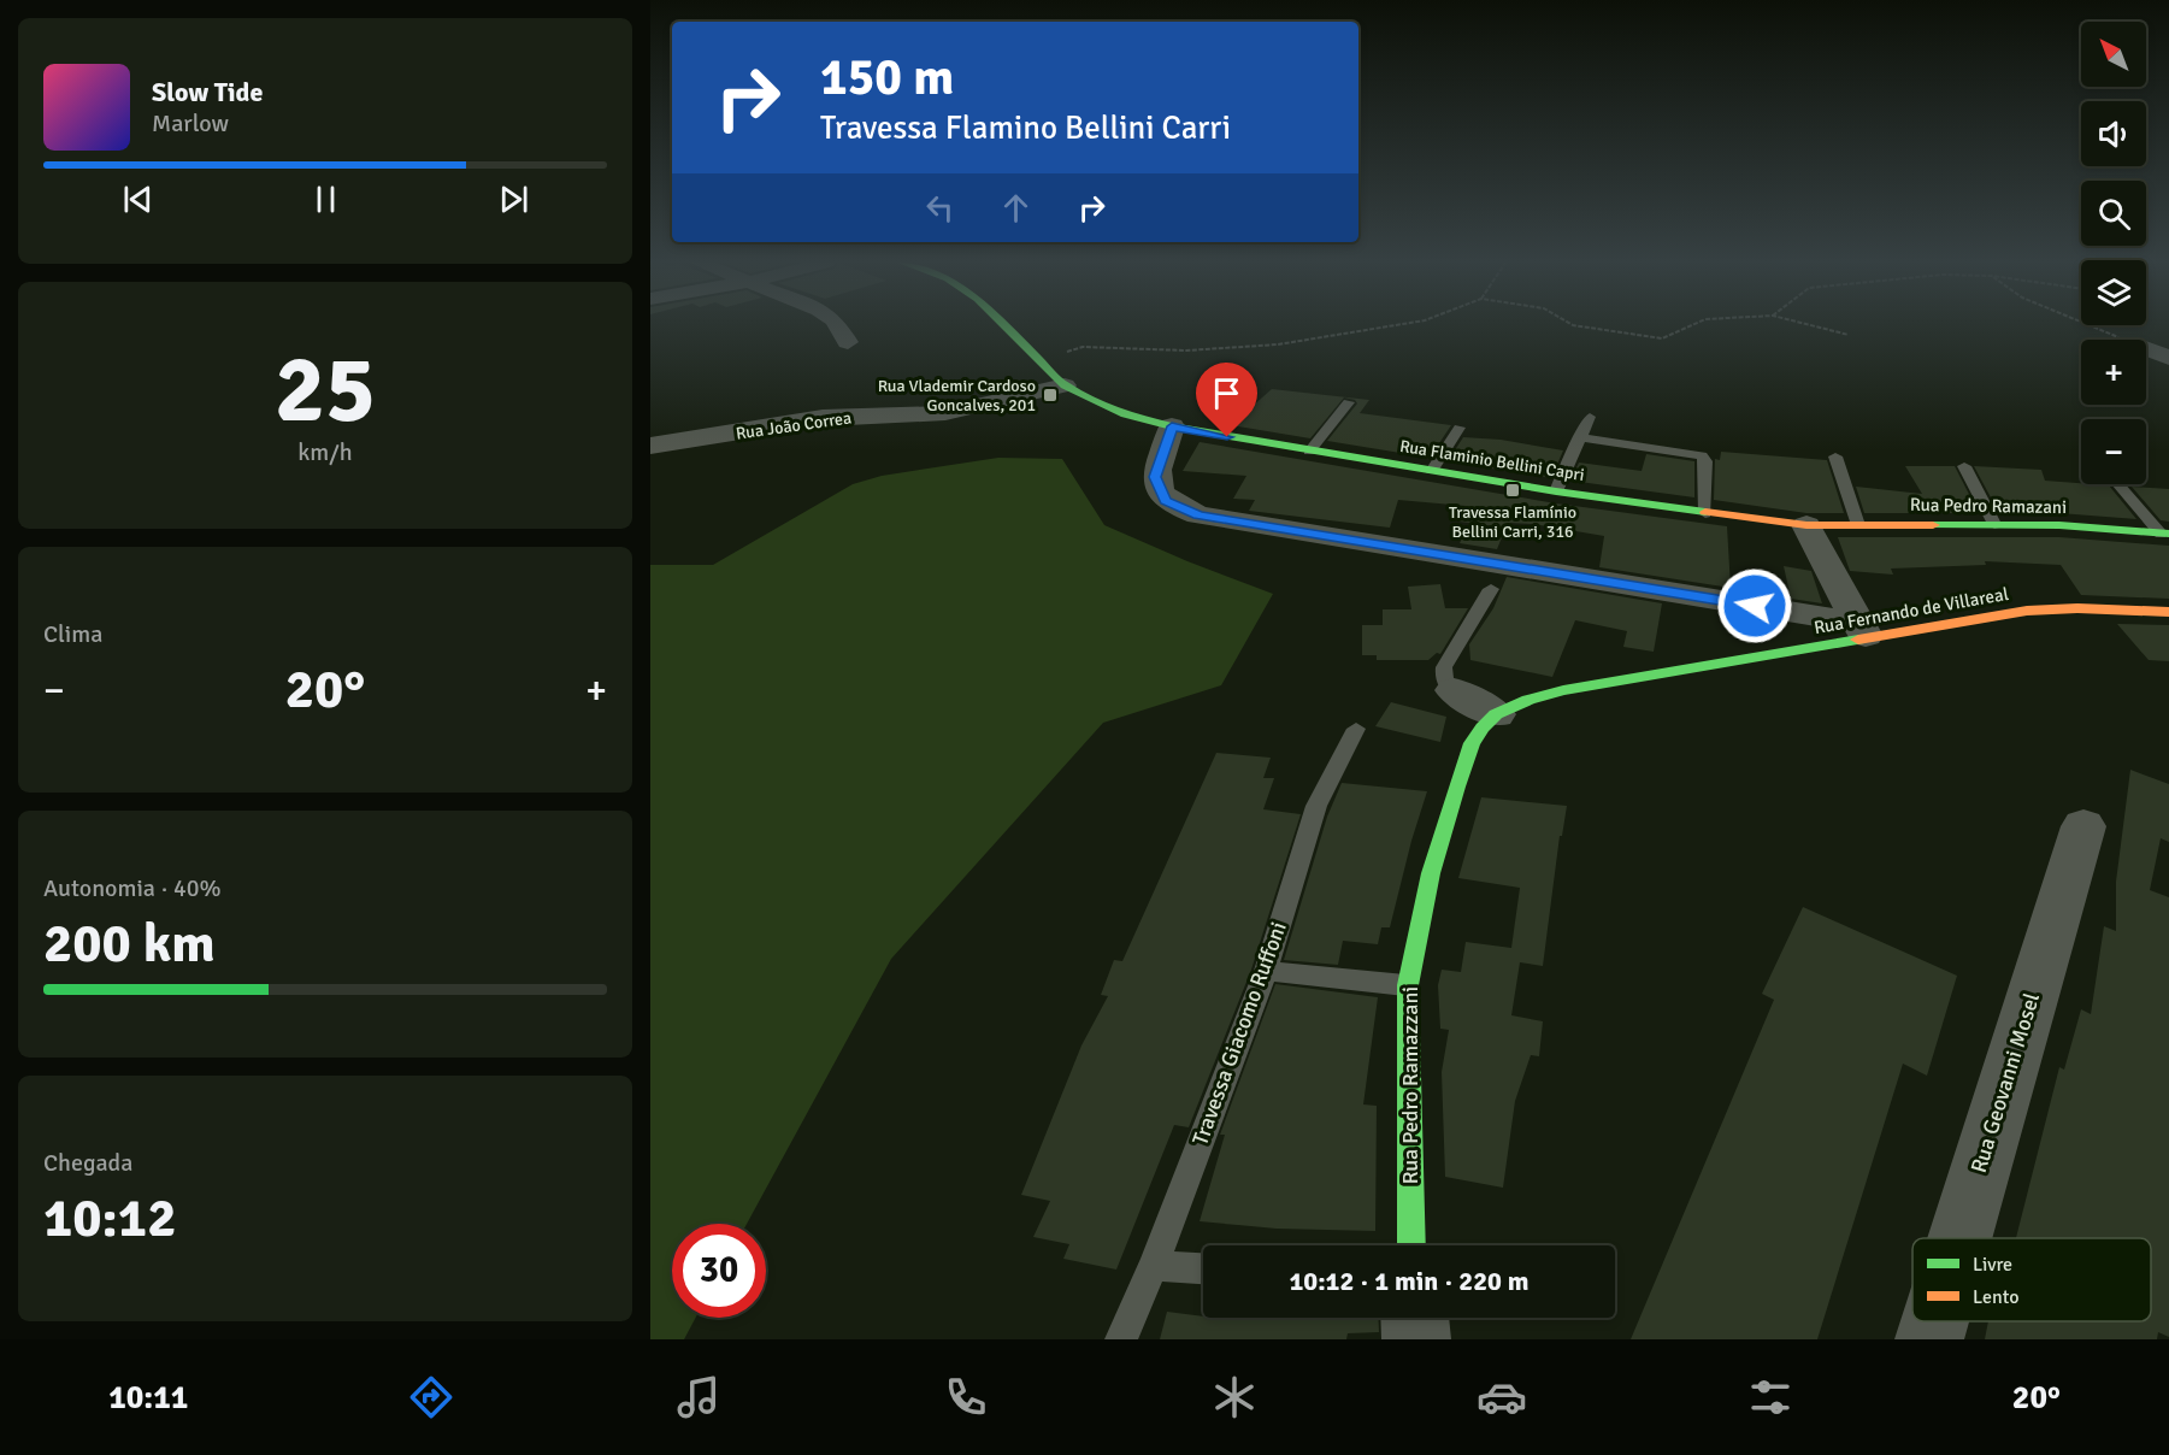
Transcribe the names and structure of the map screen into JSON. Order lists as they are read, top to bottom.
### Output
{
  "streets": {
    "street": [
      "Rua João Correa",
      "Rua Flaminio Bellini Capri",
      "Rua Pedro Ramazani",
      "Rua Fernando de Villareal",
      "Rua Geovanni Mosel",
      "Rua Pedro Ramazzani"
    ],
    "lane": ["Travessa Giacomo Ruffoni"]
  },
  "crossings": [
    ["Rua João Correa", "Rua Flaminio Bellini Capri"],
    ["Rua Flaminio Bellini Capri", "Rua Pedro Ramazani"],
    ["Rua Fernando de Villareal", "Rua Pedro Ramazzani"]
  ],
  "places": {
    "transit": ["Rua Vlademir Cardoso Goncalves, 201", "Travessa Flamínio Bellini Carri, 316"]
  },
  "legend": ["Livre", "Lento"],
  "north": "top left",
  "page": {
    "map_buttons": ["+", "−"],
    "turn": ["150 m", "Travessa Flamino Bellini Carri"],
    "song": ["Slow Tide", "Marlow"],
    "tile": [
      ["25", "km/h"],
      "Clima",
      ["Autonomia · 40%", "200 km"],
      ["Chegada", "10:12"]
    ],
    "heat": ["−", "20°", "+"],
    "limit": "30",
    "trip": "10:12 · 1 min · 220 m",
    "tabs": ["10:11", "20°"]
  }
}
